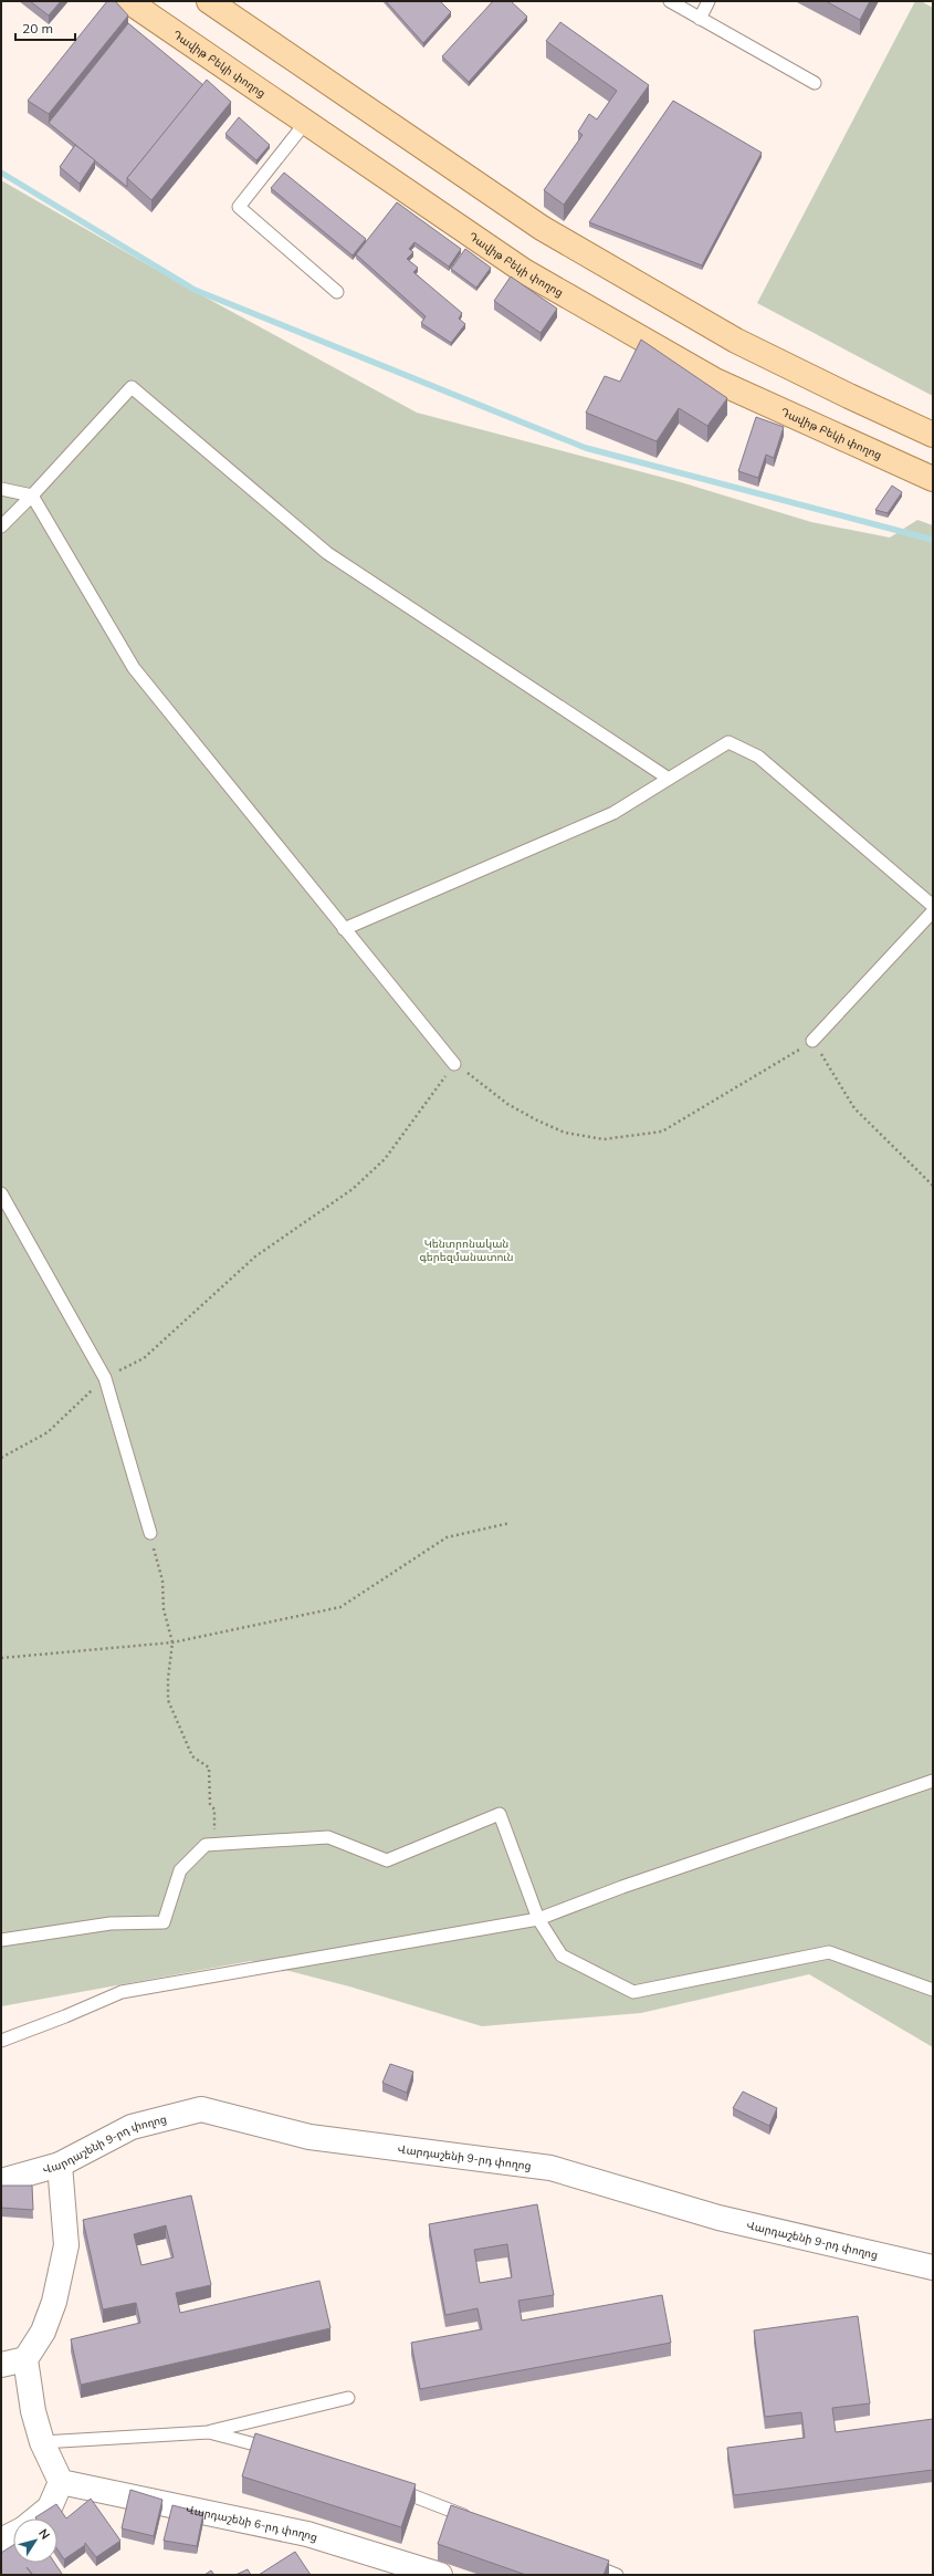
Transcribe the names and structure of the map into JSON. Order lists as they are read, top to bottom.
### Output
{
  "streets": {
    "main road": ["Դավիթ Բեկի փողոց"],
    "street": ["Վարդաշենի 9-րդ փողոց", "Վարդաշենի 6-րդ փողոց"]
  },
  "parks": ["Կենտրոնական գերեզմանատուն"],
  "scale_bar": "20 m",
  "north": "top right"
}
